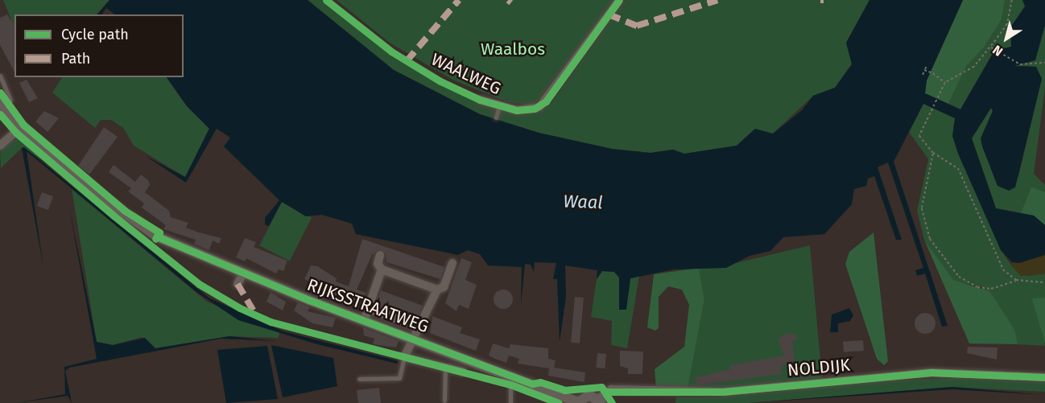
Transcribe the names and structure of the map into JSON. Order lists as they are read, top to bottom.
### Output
{
  "streets": {
    "street": ["WAALWEG", "RIJKSSTRAATWEG", "NOLDIJK"]
  },
  "water": ["Waal"],
  "parks": ["Waalbos"],
  "legend": ["Cycle path", "Path"],
  "north": "bottom left"
}
